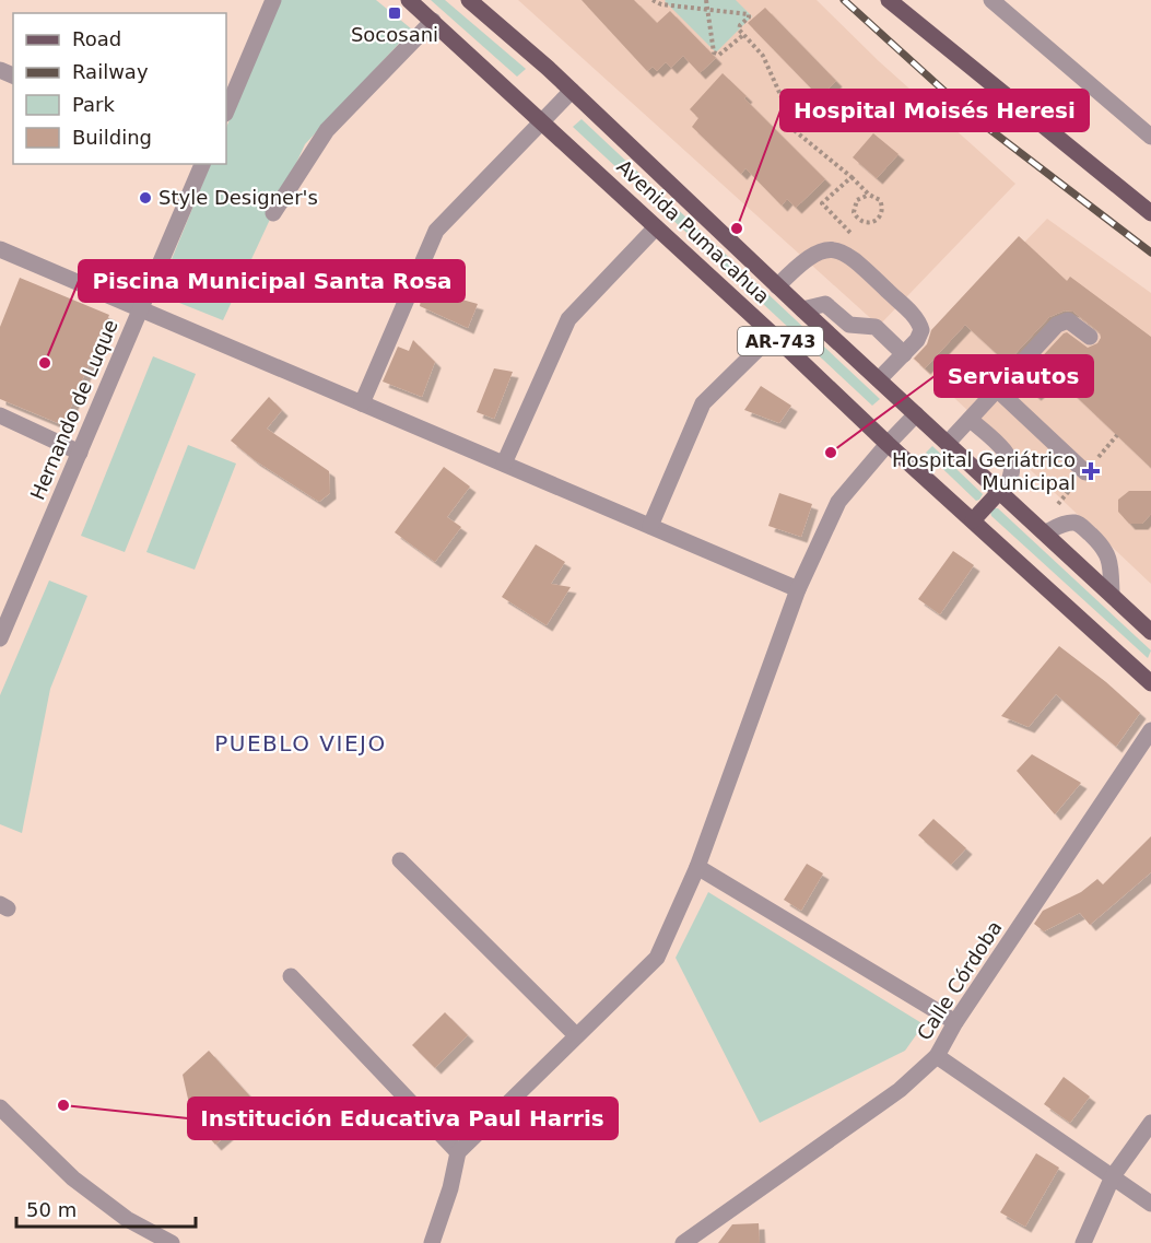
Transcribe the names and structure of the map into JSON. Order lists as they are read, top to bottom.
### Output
{
  "streets": {
    "main road": ["Avenida Pumacahua", "AR-743"],
    "street": ["Hernando de Luque", "Calle Córdoba"]
  },
  "districts": ["PUEBLO VIEJO"],
  "places": {
    "transit": ["Socosani"],
    "other": [
      "Style Designer's",
      "Hospital Moisés Heresi",
      "Piscina Municipal Santa Rosa",
      "Serviautos",
      "Institución Educativa Paul Harris"
    ],
    "health": ["Hospital Geriátrico Municipal"]
  },
  "legend": [
    "Road",
    "Railway",
    "Park",
    "Building"
  ],
  "scale_bar": "50 m"
}
